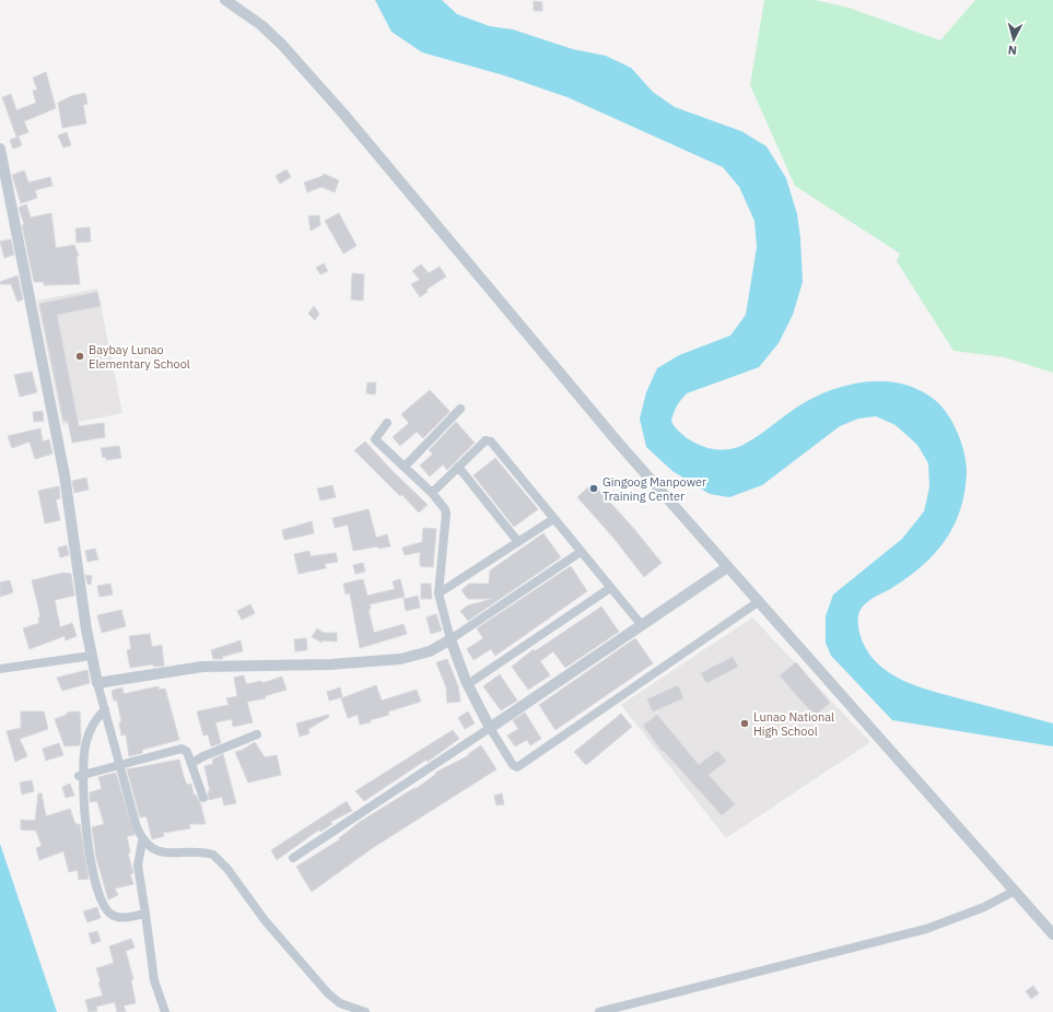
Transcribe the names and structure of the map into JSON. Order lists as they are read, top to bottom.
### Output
{
  "places": ["Baybay Lunao Elementary School", "Gingoog Manpower Training Center", "Lunao National High School"],
  "north": "bottom"
}
